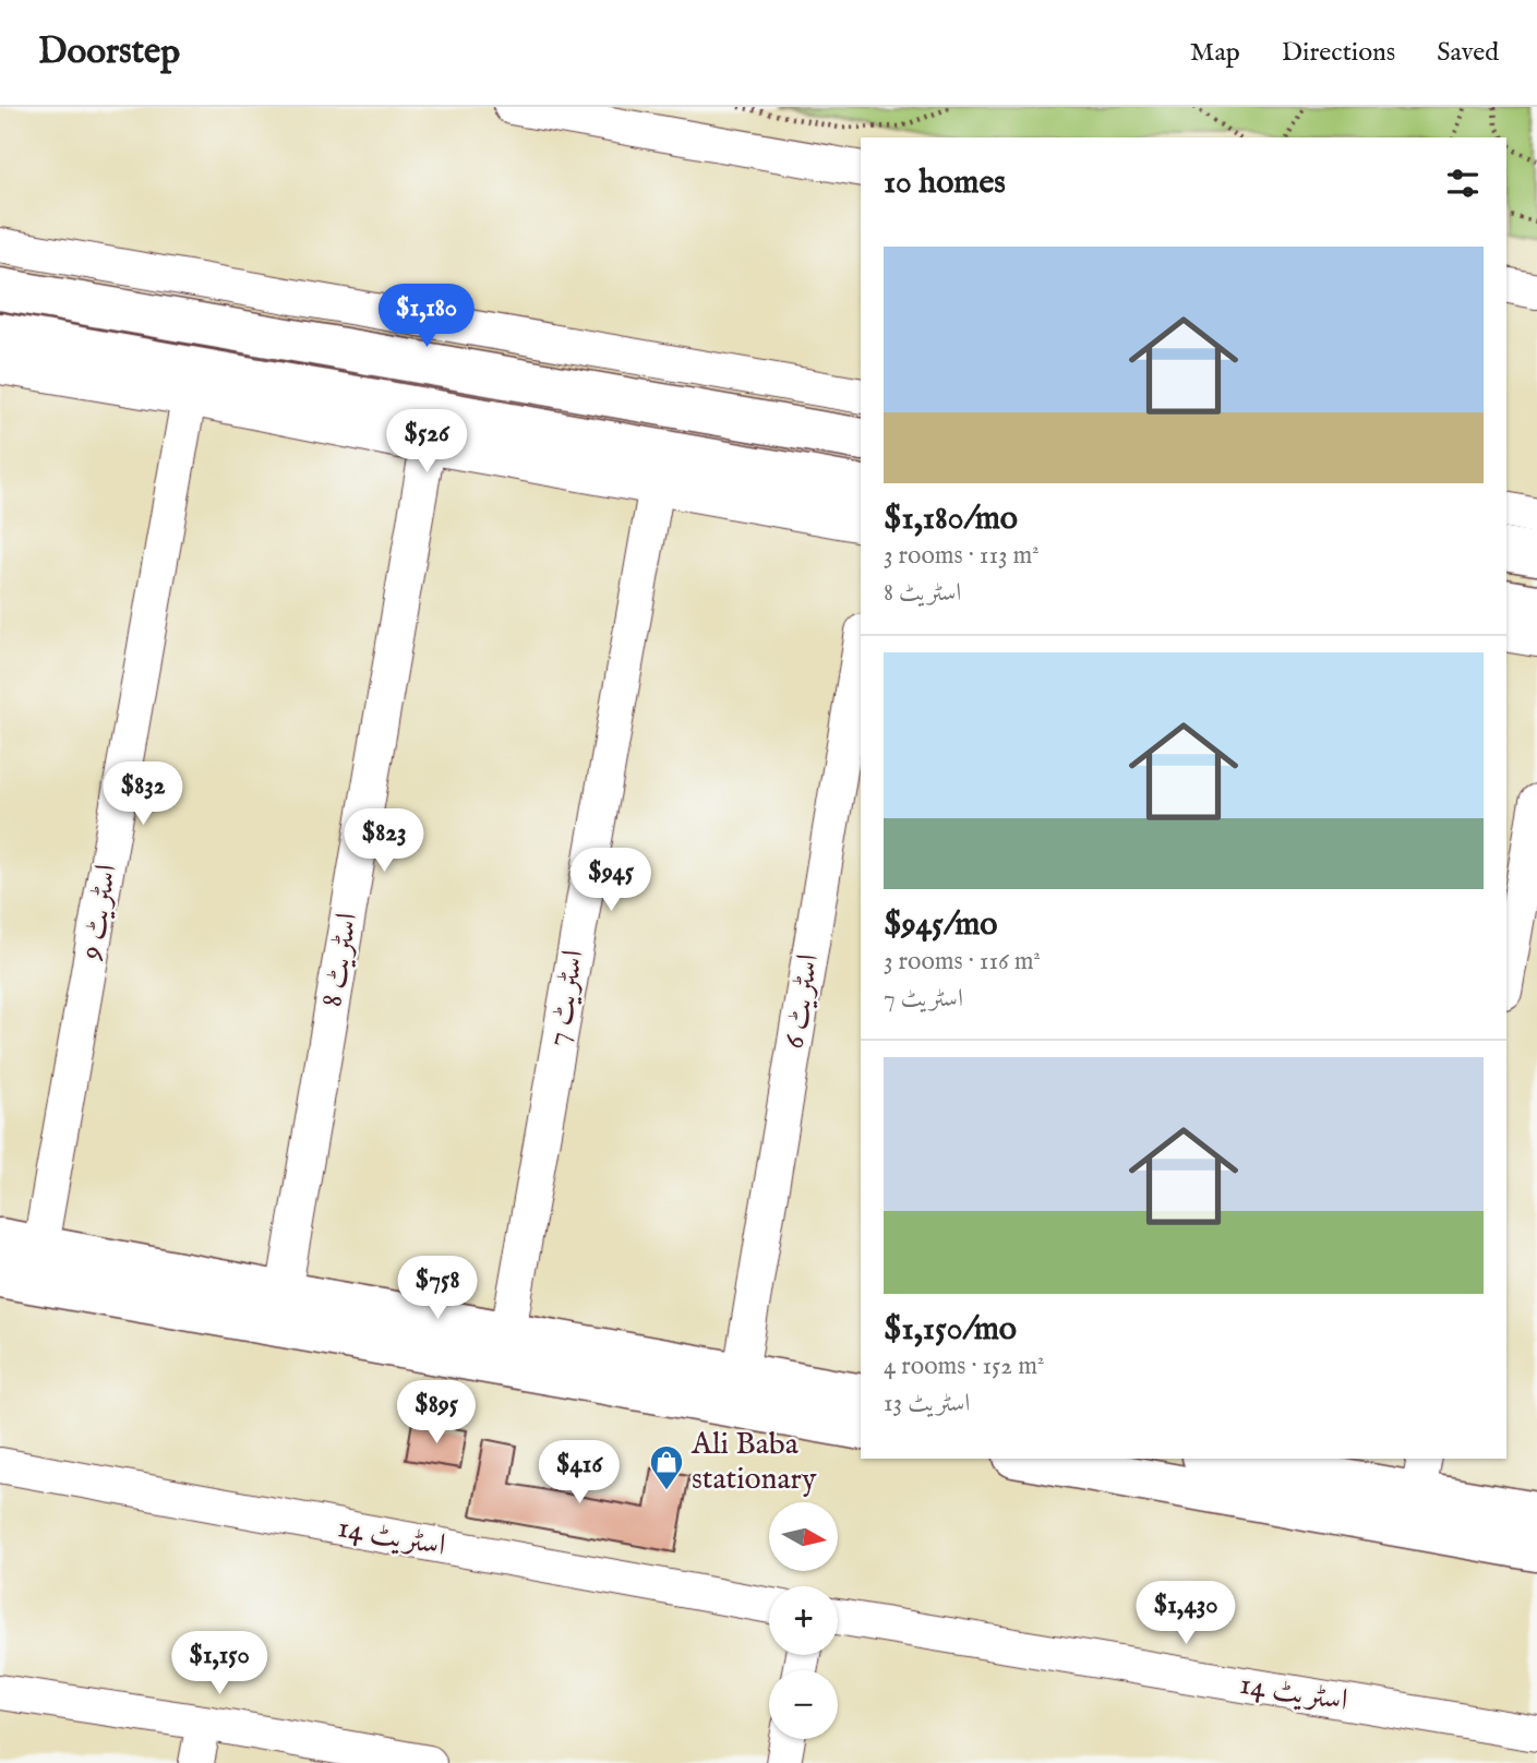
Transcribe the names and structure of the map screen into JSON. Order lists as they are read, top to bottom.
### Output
{
  "streets": {
    "street": [
      "اسٹریٹ 9",
      "اسٹریٹ 8",
      "اسٹریٹ 7",
      "اسٹریٹ 6",
      "اسٹریٹ 14"
    ]
  },
  "places": {
    "shop": ["Ali Baba stationary"]
  },
  "north": "right",
  "page": {
    "header": "Doorstep",
    "nav": ["Map", "Directions", "Saved"],
    "heading": "10 homes",
    "list": [
      {
        "name": "$1,180/mo",
        "note": "3 rooms · 113 m² · اسٹریٹ 8"
      },
      {
        "name": "$945/mo",
        "note": "3 rooms · 116 m² · اسٹریٹ 7"
      },
      {
        "name": "$1,150/mo",
        "note": "4 rooms · 152 m² · اسٹریٹ 13"
      }
    ],
    "price": [
      "$1,180",
      "$526",
      "$832",
      "$823",
      "$945",
      "$758",
      "$895",
      "$416",
      "$1,430",
      "$1,150"
    ],
    "map_buttons": ["+", "−"]
  }
}
